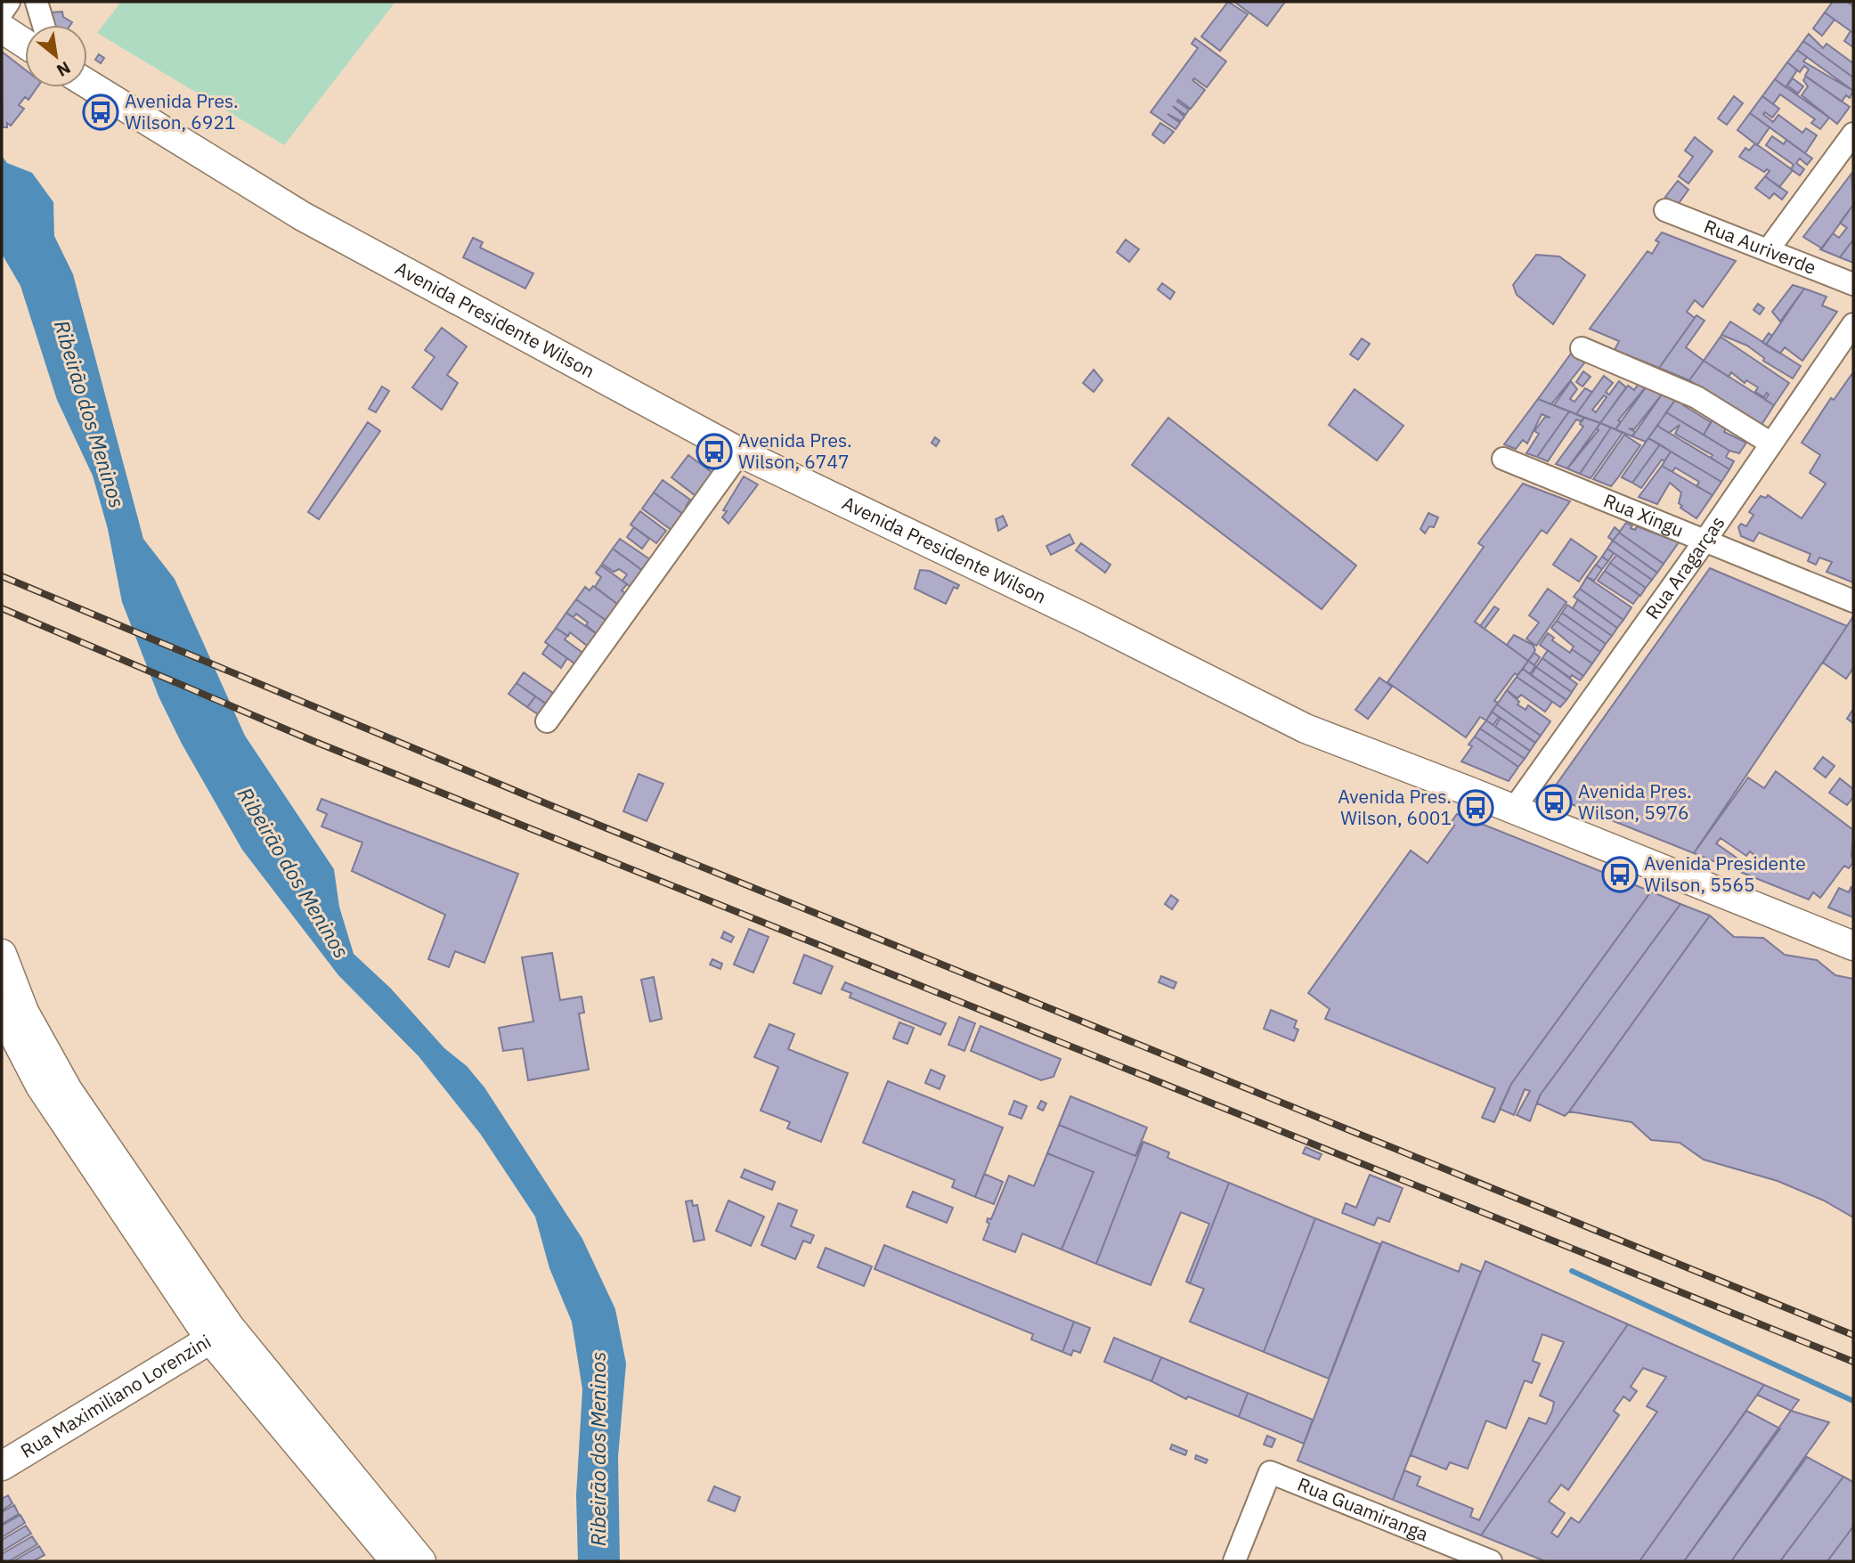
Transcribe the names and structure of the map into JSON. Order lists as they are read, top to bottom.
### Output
{
  "streets": {
    "main road": ["Avenida Presidente Wilson", "Rua Maximiliano Lorenzini"],
    "street": [
      "Rua Auriverde",
      "Rua Xingu",
      "Rua Aragarças",
      "Rua Guamiranga"
    ]
  },
  "crossings": [
    ["Avenida Presidente Wilson", "Rua Aragarças"],
    ["Rua Xingu", "Rua Aragarças"]
  ],
  "water": ["Ribeirão dos Meninos"],
  "places": {
    "bus stop": [
      "Avenida Pres. Wilson, 6921",
      "Avenida Pres. Wilson, 6747",
      "Avenida Pres. Wilson, 5976",
      "Avenida Pres. Wilson, 6001",
      "Avenida Presidente Wilson, 5565"
    ]
  },
  "north": "bottom right"
}
